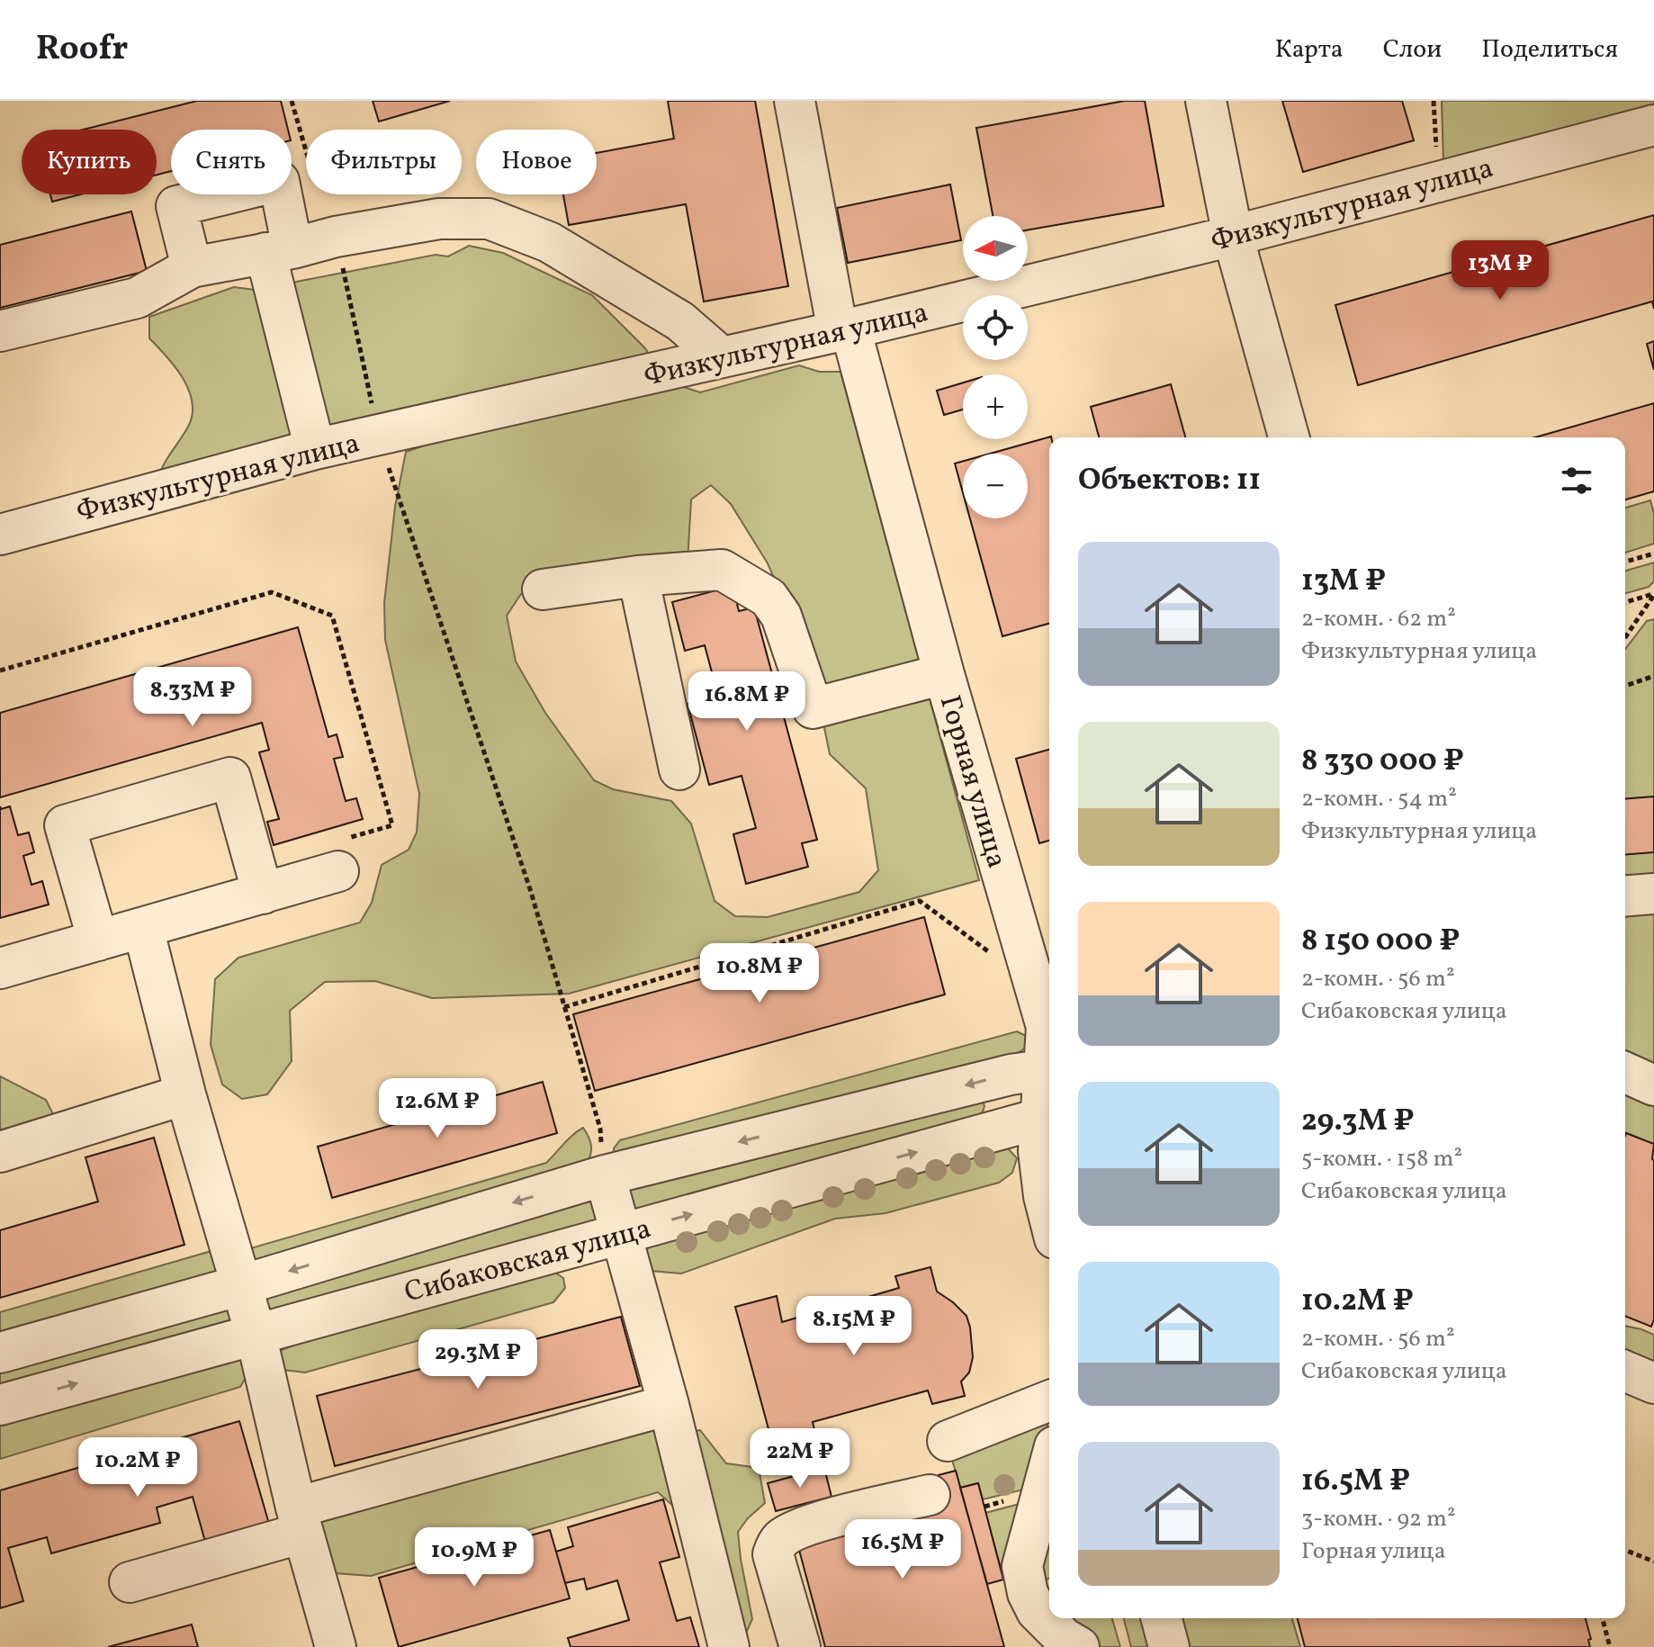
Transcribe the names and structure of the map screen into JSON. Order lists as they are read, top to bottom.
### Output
{
  "streets": {
    "street": ["Физкультурная улица", "Горная улица", "Сибаковская улица"]
  },
  "crossings": [
    ["Физкультурная улица", "Горная улица"],
    ["Горная улица", "Сибаковская улица"]
  ],
  "north": "left",
  "page": {
    "header": "Roofr",
    "nav": ["Карта", "Слои", "Поделиться"],
    "chip": [
      "Купить",
      "Снять",
      "Фильтры",
      "Новое"
    ],
    "map_buttons": ["+", "−"],
    "price": [
      "13M ₽",
      "8.33M ₽",
      "16.8M ₽",
      "10.8M ₽",
      "12.6M ₽",
      "8.15M ₽",
      "29.3M ₽",
      "22M ₽",
      "10.2M ₽",
      "16.5M ₽",
      "10.9M ₽"
    ],
    "heading": "Объектов: 11",
    "list": [
      {
        "name": "13M ₽",
        "note": "2-комн. · 62 m² · Физкультурная улица"
      },
      {
        "name": "8 330 000 ₽",
        "note": "2-комн. · 54 m² · Физкультурная улица"
      },
      {
        "name": "8 150 000 ₽",
        "note": "2-комн. · 56 m² · Сибаковская улица"
      },
      {
        "name": "29.3M ₽",
        "note": "5-комн. · 158 m² · Сибаковская улица"
      },
      {
        "name": "10.2M ₽",
        "note": "2-комн. · 56 m² · Сибаковская улица"
      },
      {
        "name": "16.5M ₽",
        "note": "3-комн. · 92 m² · Горная улица"
      }
    ]
  }
}
